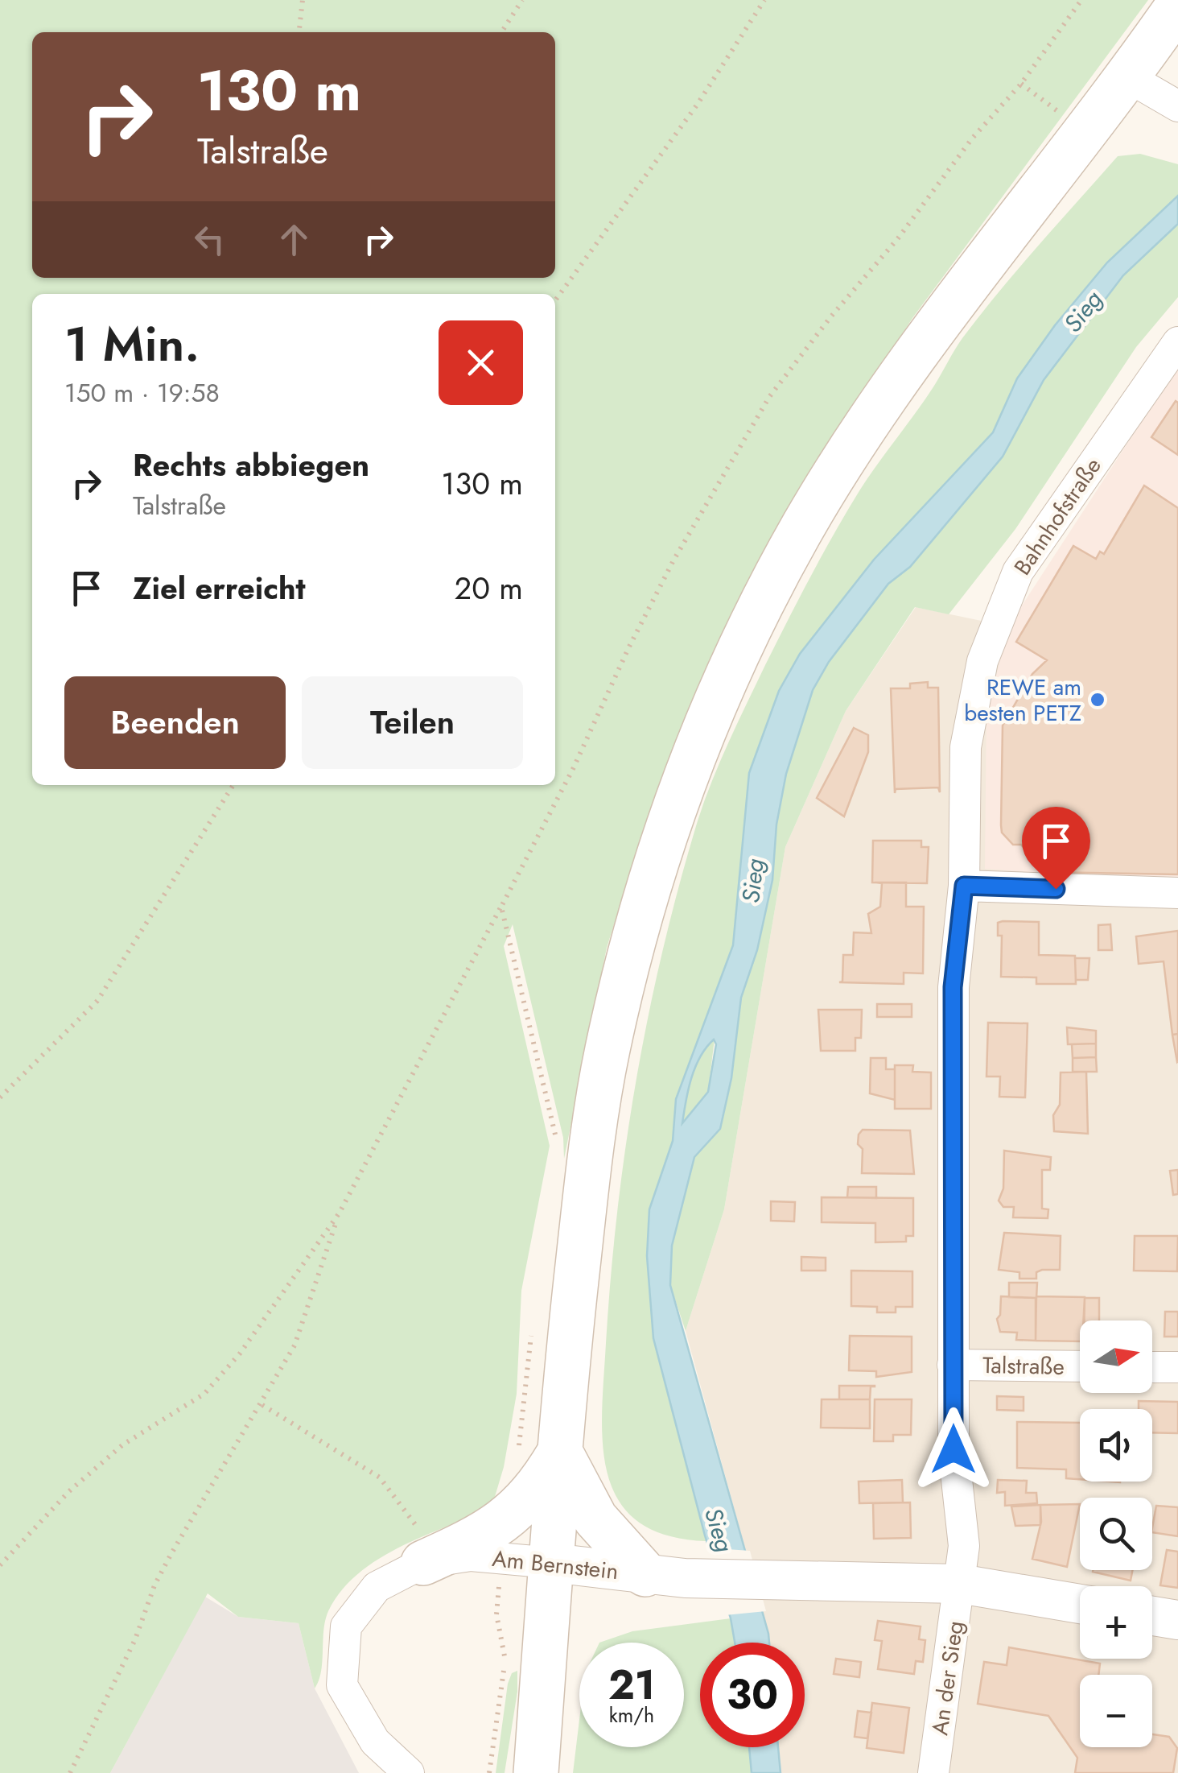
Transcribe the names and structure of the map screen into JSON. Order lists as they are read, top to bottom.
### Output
{
  "streets": {
    "street": [
      "Bahnhofstraße",
      "Talstraße",
      "Am Bernstein",
      "An der Sieg"
    ]
  },
  "crossings": [
    ["Bahnhofstraße", "Talstraße"],
    ["Bahnhofstraße", "Am Bernstein"],
    ["Bahnhofstraße", "An der Sieg"],
    ["Am Bernstein", "An der Sieg"]
  ],
  "water": ["Sieg"],
  "places": ["REWE am besten PETZ"],
  "north": "right",
  "page": {
    "turn": ["130 m", "Talstraße"],
    "heading": ["1 Min.", "150 m · 19:58"],
    "list": [
      {
        "name": "Rechts abbiegen",
        "note": "Talstraße",
        "value": "130 m"
      },
      {
        "name": "Ziel erreicht",
        "value": "20 m"
      }
    ],
    "buttons": ["Beenden", "Teilen"],
    "map_buttons": ["+", "−"],
    "speed": "21 km/h",
    "limit": "30"
  }
}
